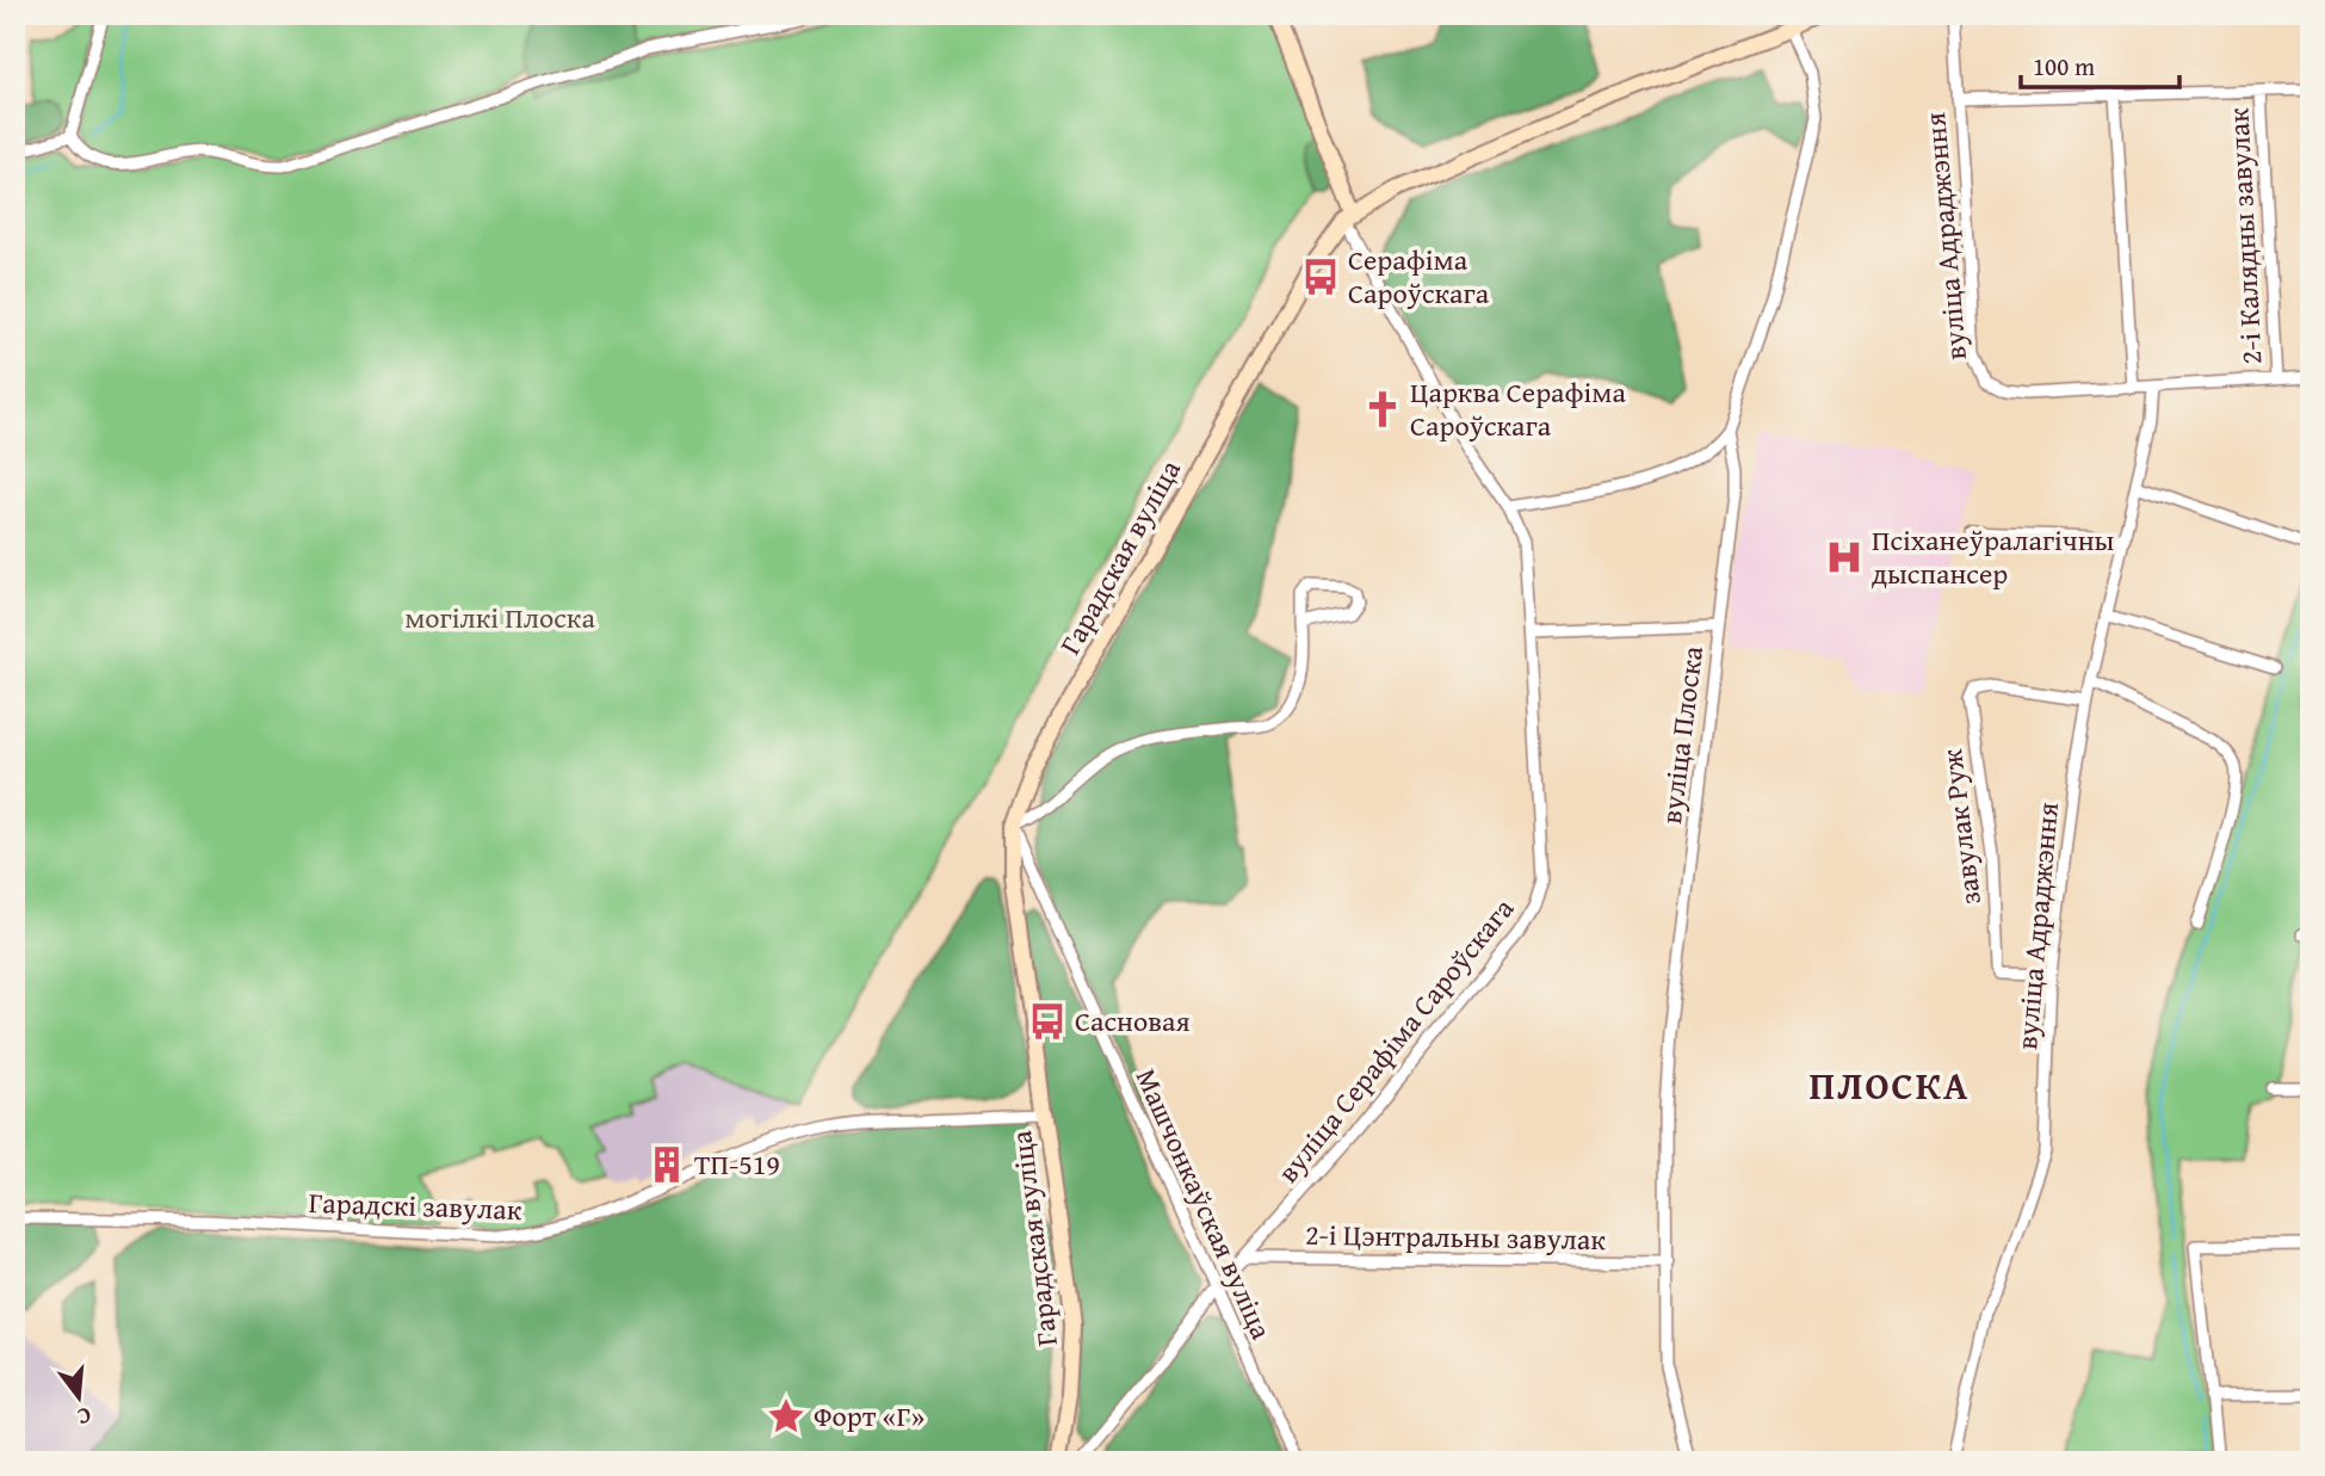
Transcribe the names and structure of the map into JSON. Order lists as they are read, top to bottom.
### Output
{
  "streets": {
    "main road": ["Гарадская вуліца"],
    "street": [
      "вуліца Адраджэння",
      "2-і Калядны завулак",
      "вуліца Плоска",
      "завулак Руж",
      "вуліца Серафіма Сароўскага",
      "Машчонкаўская вуліца",
      "Гарадскі завулак",
      "2-і Цэнтральны завулак"
    ]
  },
  "crossings": [
    ["вуліца Адраджэння", "2-і Калядны завулак"],
    ["вуліца Адраджэння", "завулак Руж"],
    ["Гарадская вуліца", "вуліца Плоска"],
    ["Гарадская вуліца", "вуліца Серафіма Сароўскага"],
    ["Гарадская вуліца", "Машчонкаўская вуліца"],
    ["Гарадская вуліца", "Гарадскі завулак"],
    ["вуліца Плоска", "2-і Цэнтральны завулак"],
    ["вуліца Серафіма Сароўскага", "Машчонкаўская вуліца"],
    ["вуліца Серафіма Сароўскага", "2-і Цэнтральны завулак"]
  ],
  "districts": ["ПЛОСКА"],
  "parks": ["могілкі Плоска"],
  "places": {
    "bus stop": ["Серафіма Сароўскага", "Сасновая"],
    "church": ["Царква Серафіма Сароўскага"],
    "hospital": ["Псіханеўралагічны дыспансер"],
    "building": ["ТП-519"],
    "place": ["Форт «Г»"]
  },
  "scale_bar": "100 m",
  "north": "bottom"
}
